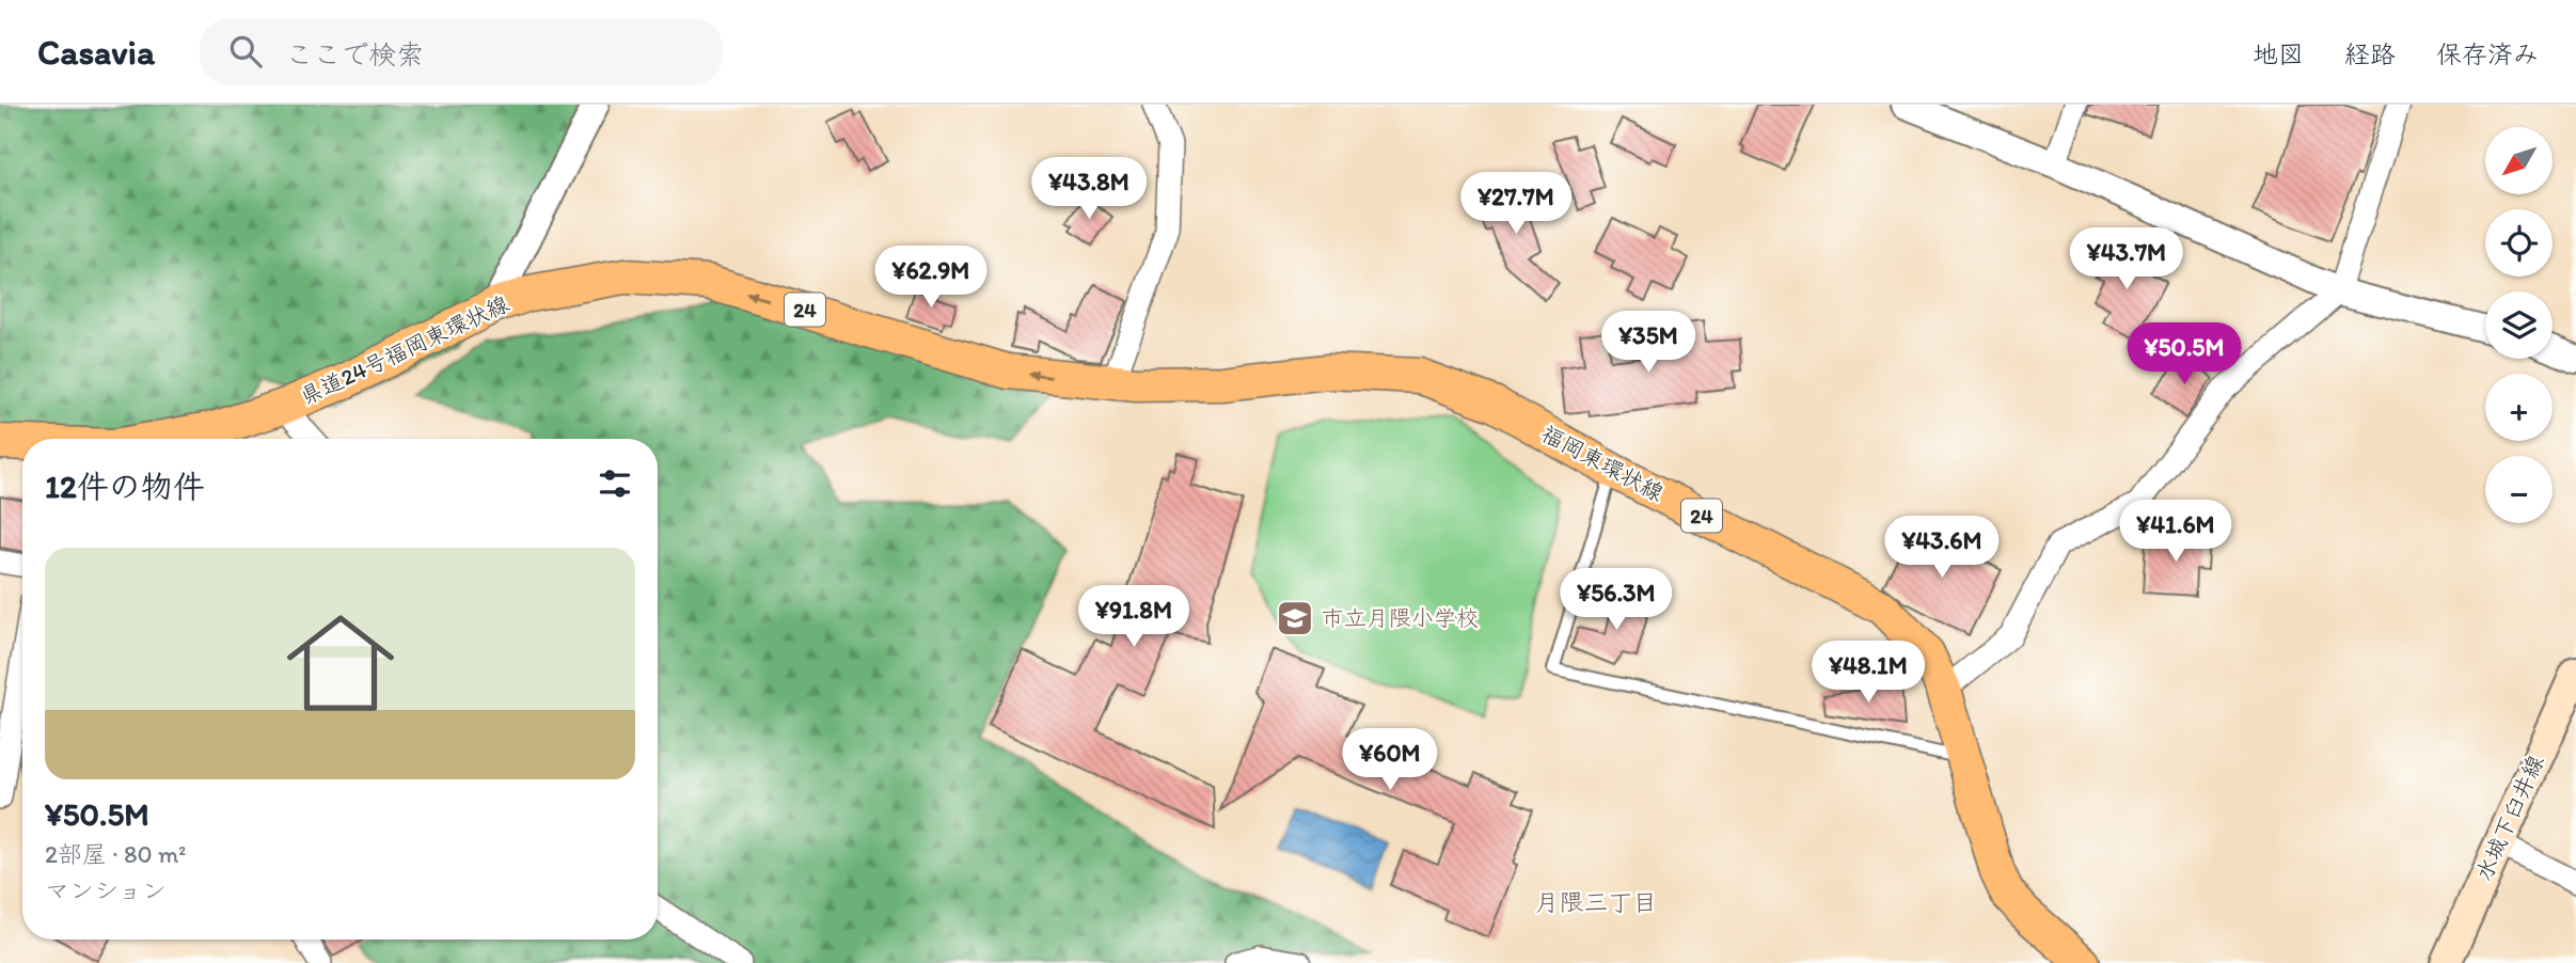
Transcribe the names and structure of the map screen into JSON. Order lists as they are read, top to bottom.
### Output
{
  "streets": {
    "main road": [
      "24",
      "県道24号福岡東環状線",
      "福岡東環状線",
      "水城下臼井線"
    ]
  },
  "crossings": [
    ["県道24号福岡東環状線", "福岡東環状線"]
  ],
  "one_way": ["県道24号福岡東環状線"],
  "districts": ["月隈三丁目"],
  "places": {
    "school or university": ["市立月隈小学校"]
  },
  "north": "bottom left",
  "page": {
    "header": "Casavia",
    "search": "ここで検索",
    "nav": ["地図", "経路", "保存済み"],
    "map_buttons": ["+", "−"],
    "price": [
      "¥43.8M",
      "¥27.7M",
      "¥43.7M",
      "¥62.9M",
      "¥35M",
      "¥50.5M",
      "¥41.6M",
      "¥43.6M",
      "¥56.3M",
      "¥91.8M",
      "¥48.1M",
      "¥60M"
    ],
    "heading": "12件の物件",
    "list": [
      {
        "name": "¥50.5M",
        "note": "2部屋 · 80 m² · マンション"
      }
    ]
  }
}
